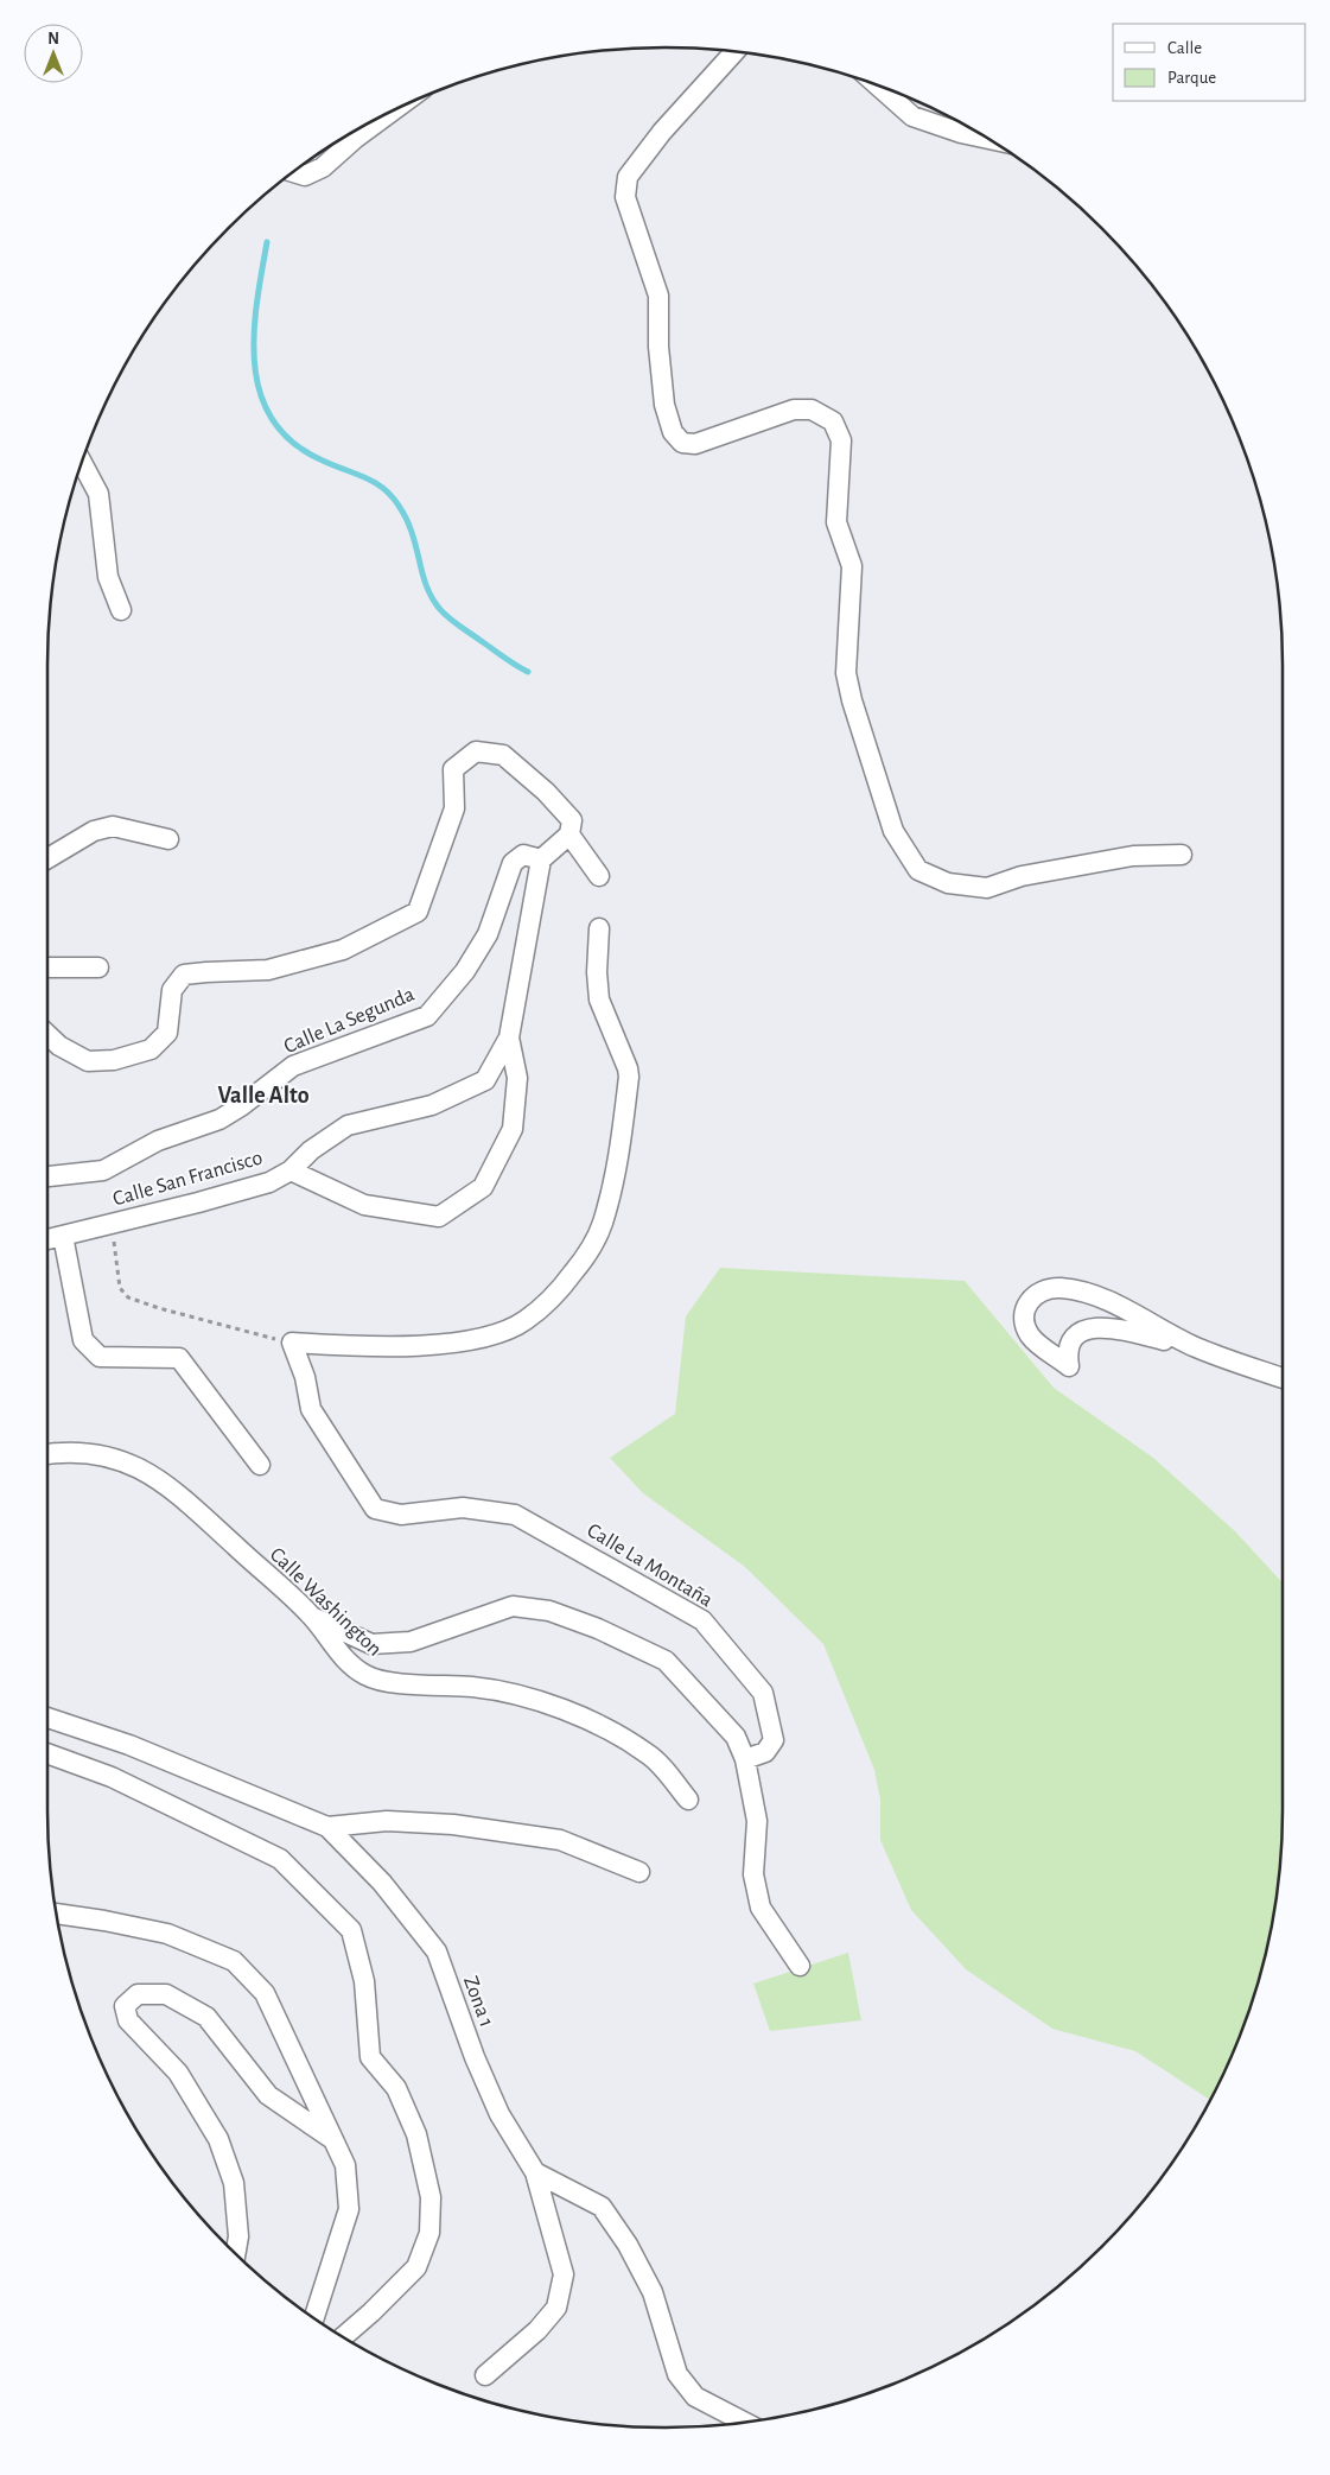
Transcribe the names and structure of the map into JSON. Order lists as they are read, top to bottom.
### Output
{
  "streets": {
    "street": [
      "Calle La Segunda",
      "Calle San Francisco",
      "Calle La Montaña",
      "Calle Washington",
      "Zona 1"
    ]
  },
  "crossings": [
    ["Calle La Segunda", "Calle San Francisco"]
  ],
  "districts": ["Valle Alto"],
  "legend": ["Calle", "Parque"],
  "north": "top"
}
